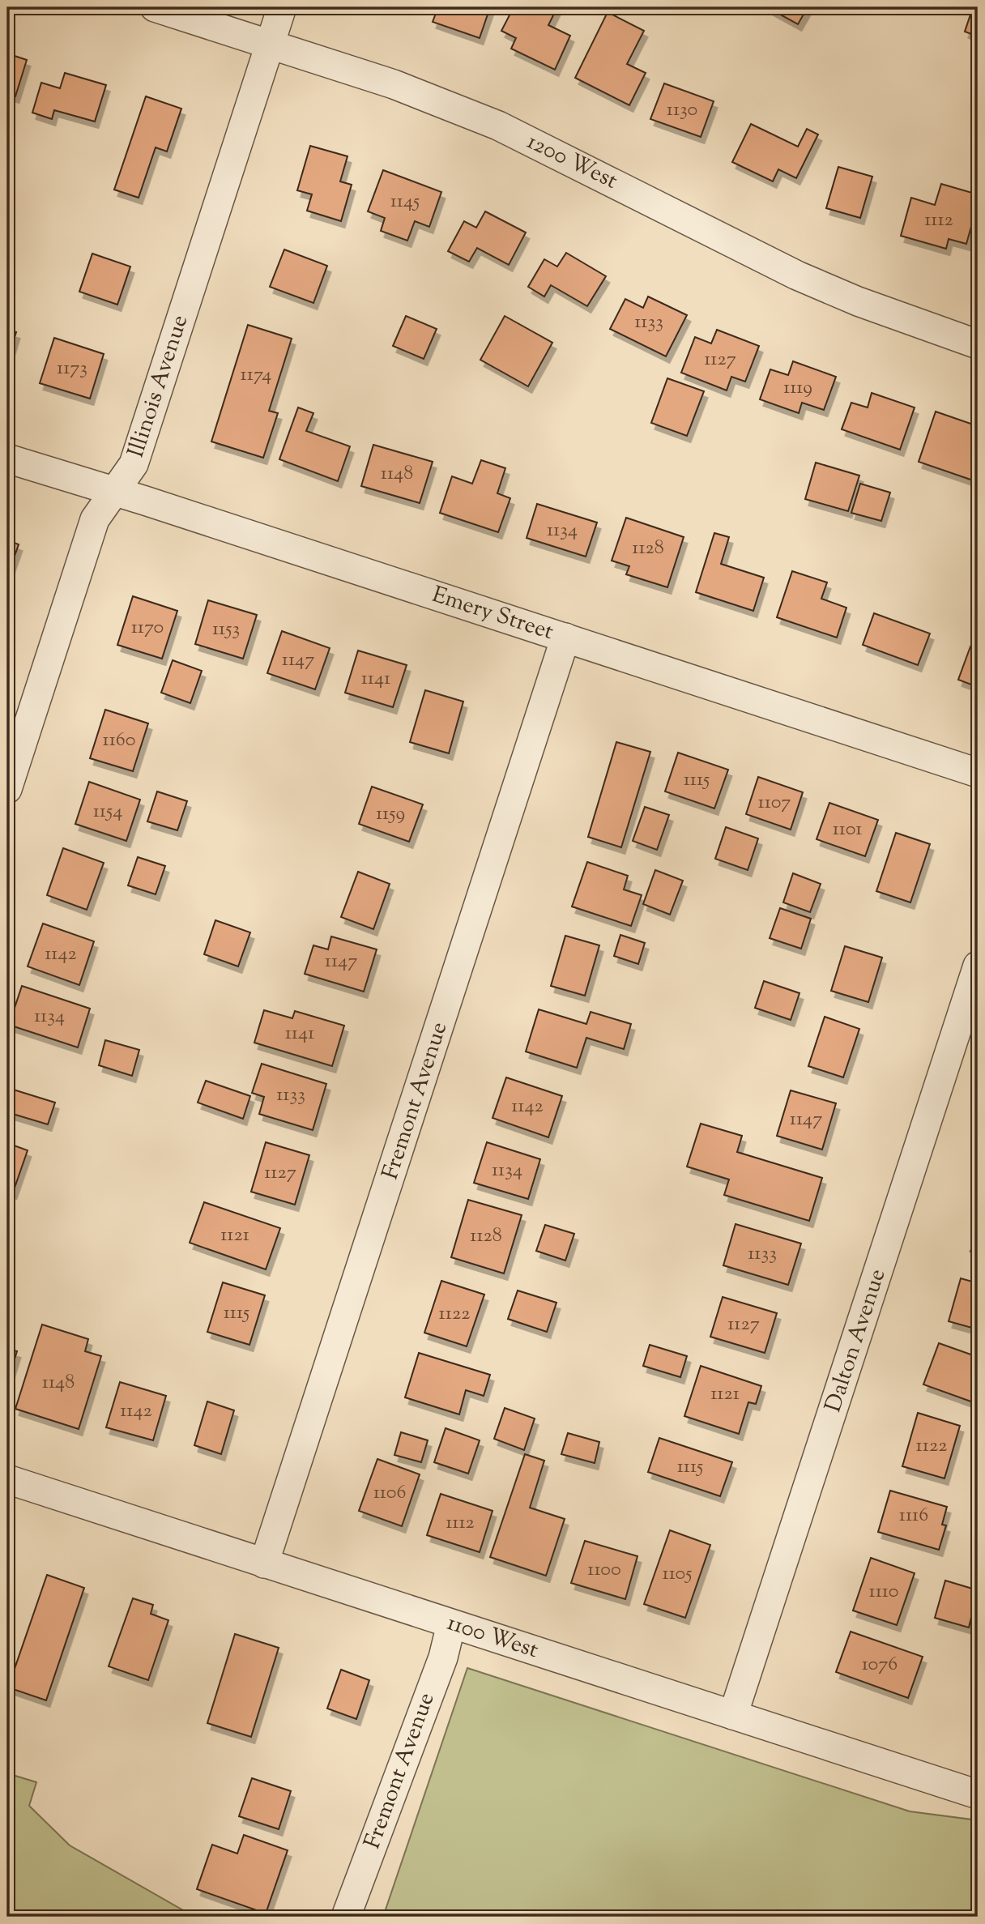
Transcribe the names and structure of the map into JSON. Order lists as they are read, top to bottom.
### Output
{
  "streets": {
    "street": [
      "1200 West",
      "Illinois Avenue",
      "Emery Street",
      "Fremont Avenue",
      "Dalton Avenue",
      "1100 West"
    ]
  },
  "crossings": [
    ["1200 West", "Illinois Avenue"],
    ["Illinois Avenue", "Emery Street"],
    ["Emery Street", "Fremont Avenue"],
    ["Fremont Avenue", "1100 West"],
    ["Dalton Avenue", "1100 West"]
  ],
  "house_numbers": [
    "1130",
    "1145",
    "1112",
    "1133",
    "1127",
    "1173",
    "1174",
    "1119",
    "1148",
    "1134",
    "1128",
    "1170",
    "1153",
    "1147",
    "1141",
    "1160",
    "1115",
    "1107",
    "1154",
    "1159",
    "1101",
    "1142",
    "1147",
    "1134",
    "1141",
    "1133",
    "1142",
    "1147",
    "1134",
    "1127",
    "1121",
    "1128",
    "1133",
    "1115",
    "1122",
    "1127",
    "1148",
    "1121",
    "1142",
    "1122",
    "1115",
    "1106",
    "1116",
    "1112",
    "1100",
    "1105",
    "1110",
    "1076"
  ]
}
